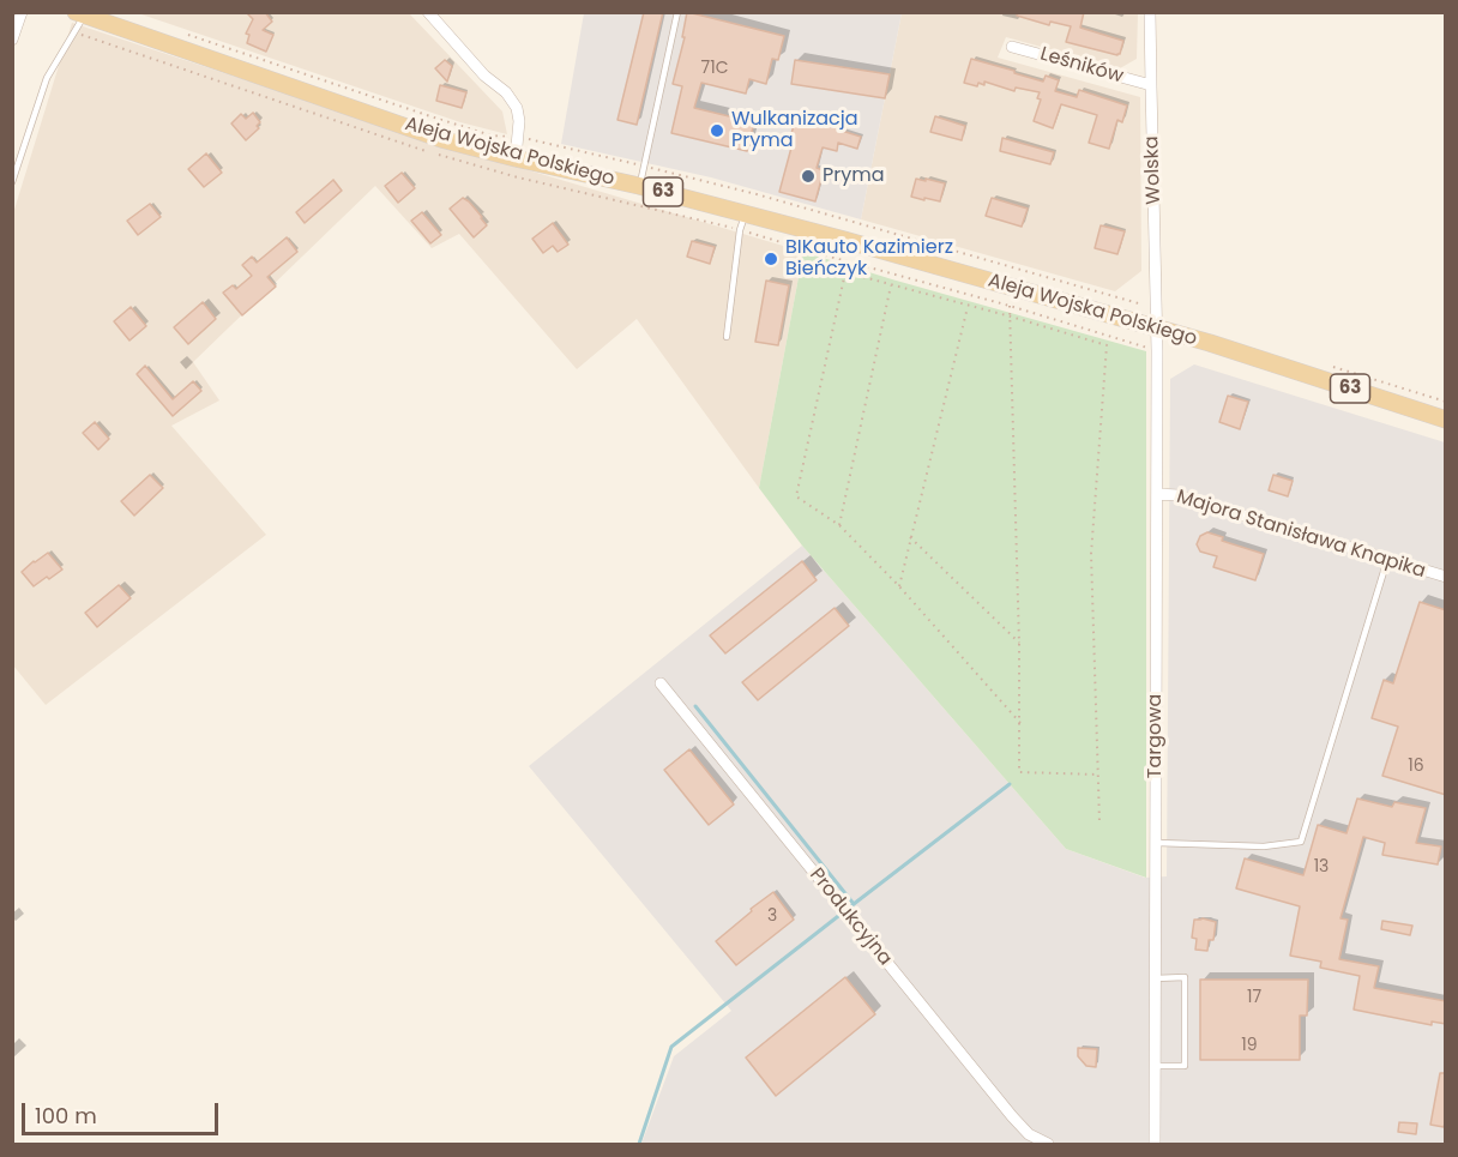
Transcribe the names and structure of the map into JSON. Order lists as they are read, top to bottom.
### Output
{
  "streets": {
    "main road": ["Aleja Wojska Polskiego", "63"],
    "street": [
      "Leśników",
      "Wolska",
      "Majora Stanisława Knapika",
      "Targowa",
      "Produkcyjna"
    ]
  },
  "crossings": [
    ["Leśników", "Wolska"],
    ["Aleja Wojska Polskiego", "Wolska"],
    ["Aleja Wojska Polskiego", "Targowa"],
    ["Wolska", "Targowa"],
    ["Majora Stanisława Knapika", "Targowa"]
  ],
  "places": ["Wulkanizacja Pryma", "Pryma", "BIKauto Kazimierz Bieńczyk"],
  "house_numbers": [
    "71C",
    "16",
    "13",
    "3",
    "17",
    "19"
  ],
  "scale_bar": "100 m"
}
